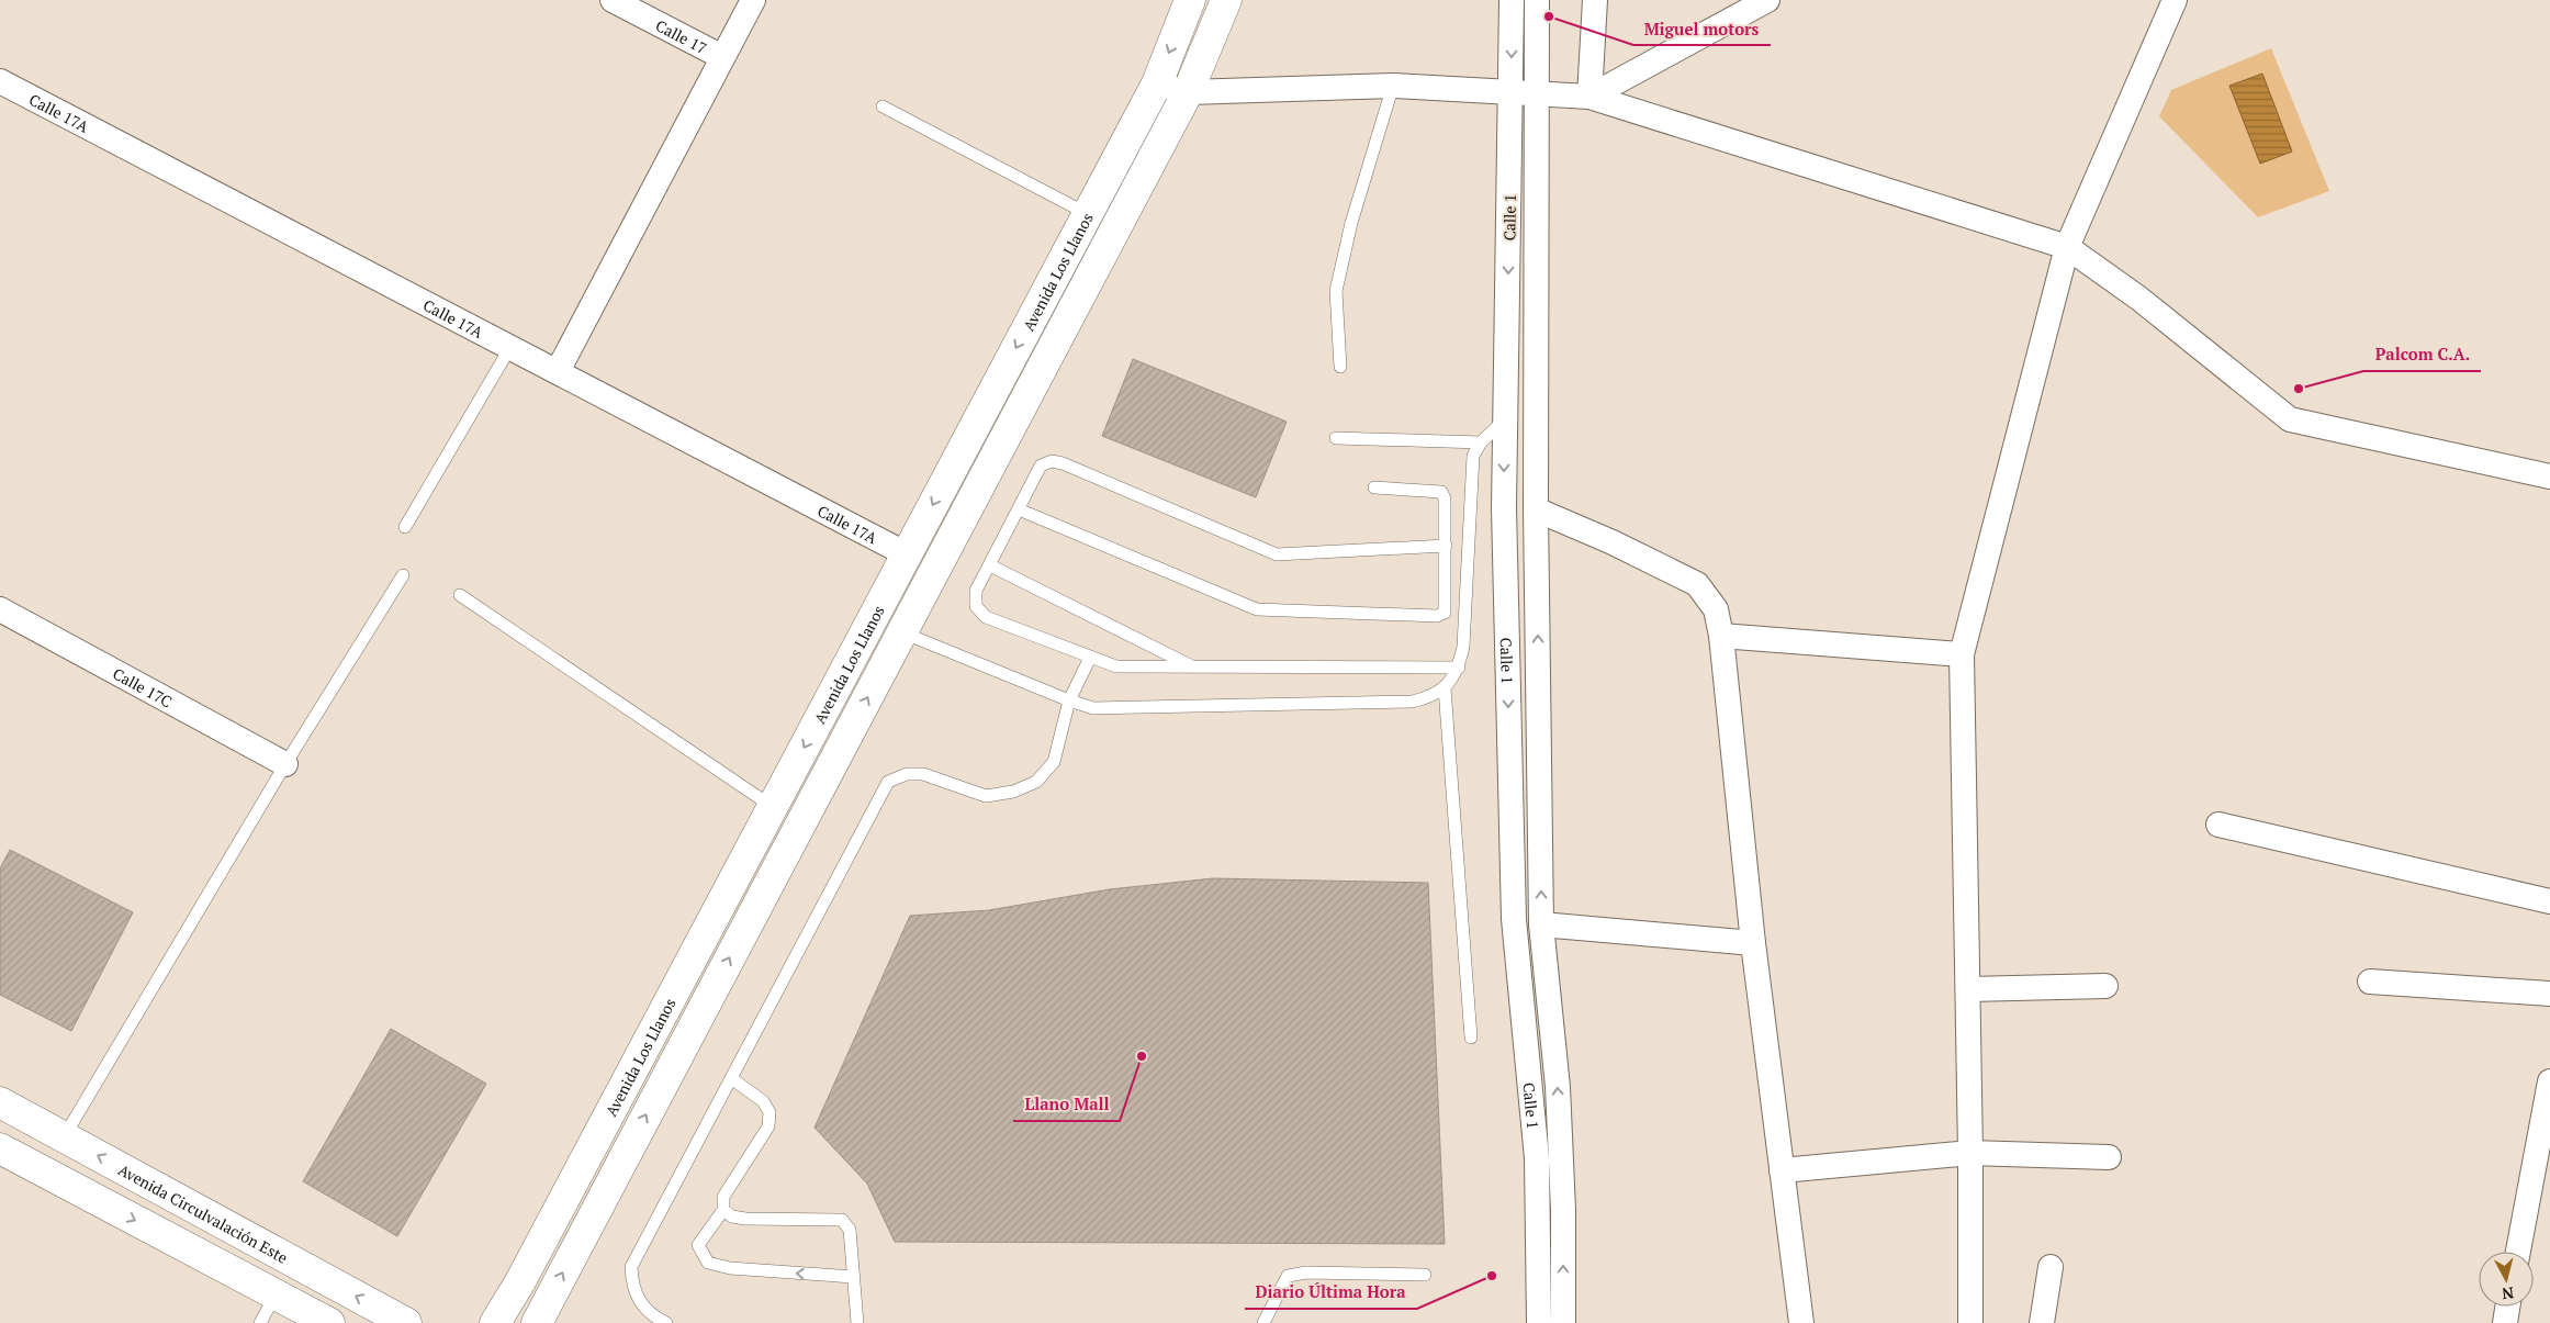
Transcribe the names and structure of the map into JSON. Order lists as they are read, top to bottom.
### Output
{
  "streets": {
    "street": [
      "Calle 17",
      "Calle 17A",
      "Calle 1",
      "Avenida Los Llanos",
      "Calle 17C",
      "Avenida Circulvalación Este"
    ]
  },
  "crossings": [
    ["Calle 17A", "Avenida Los Llanos"]
  ],
  "places": [
    "Miguel motors",
    "Palcom C.A.",
    "Llano Mall",
    "Diario Última Hora"
  ],
  "north": "bottom"
}
